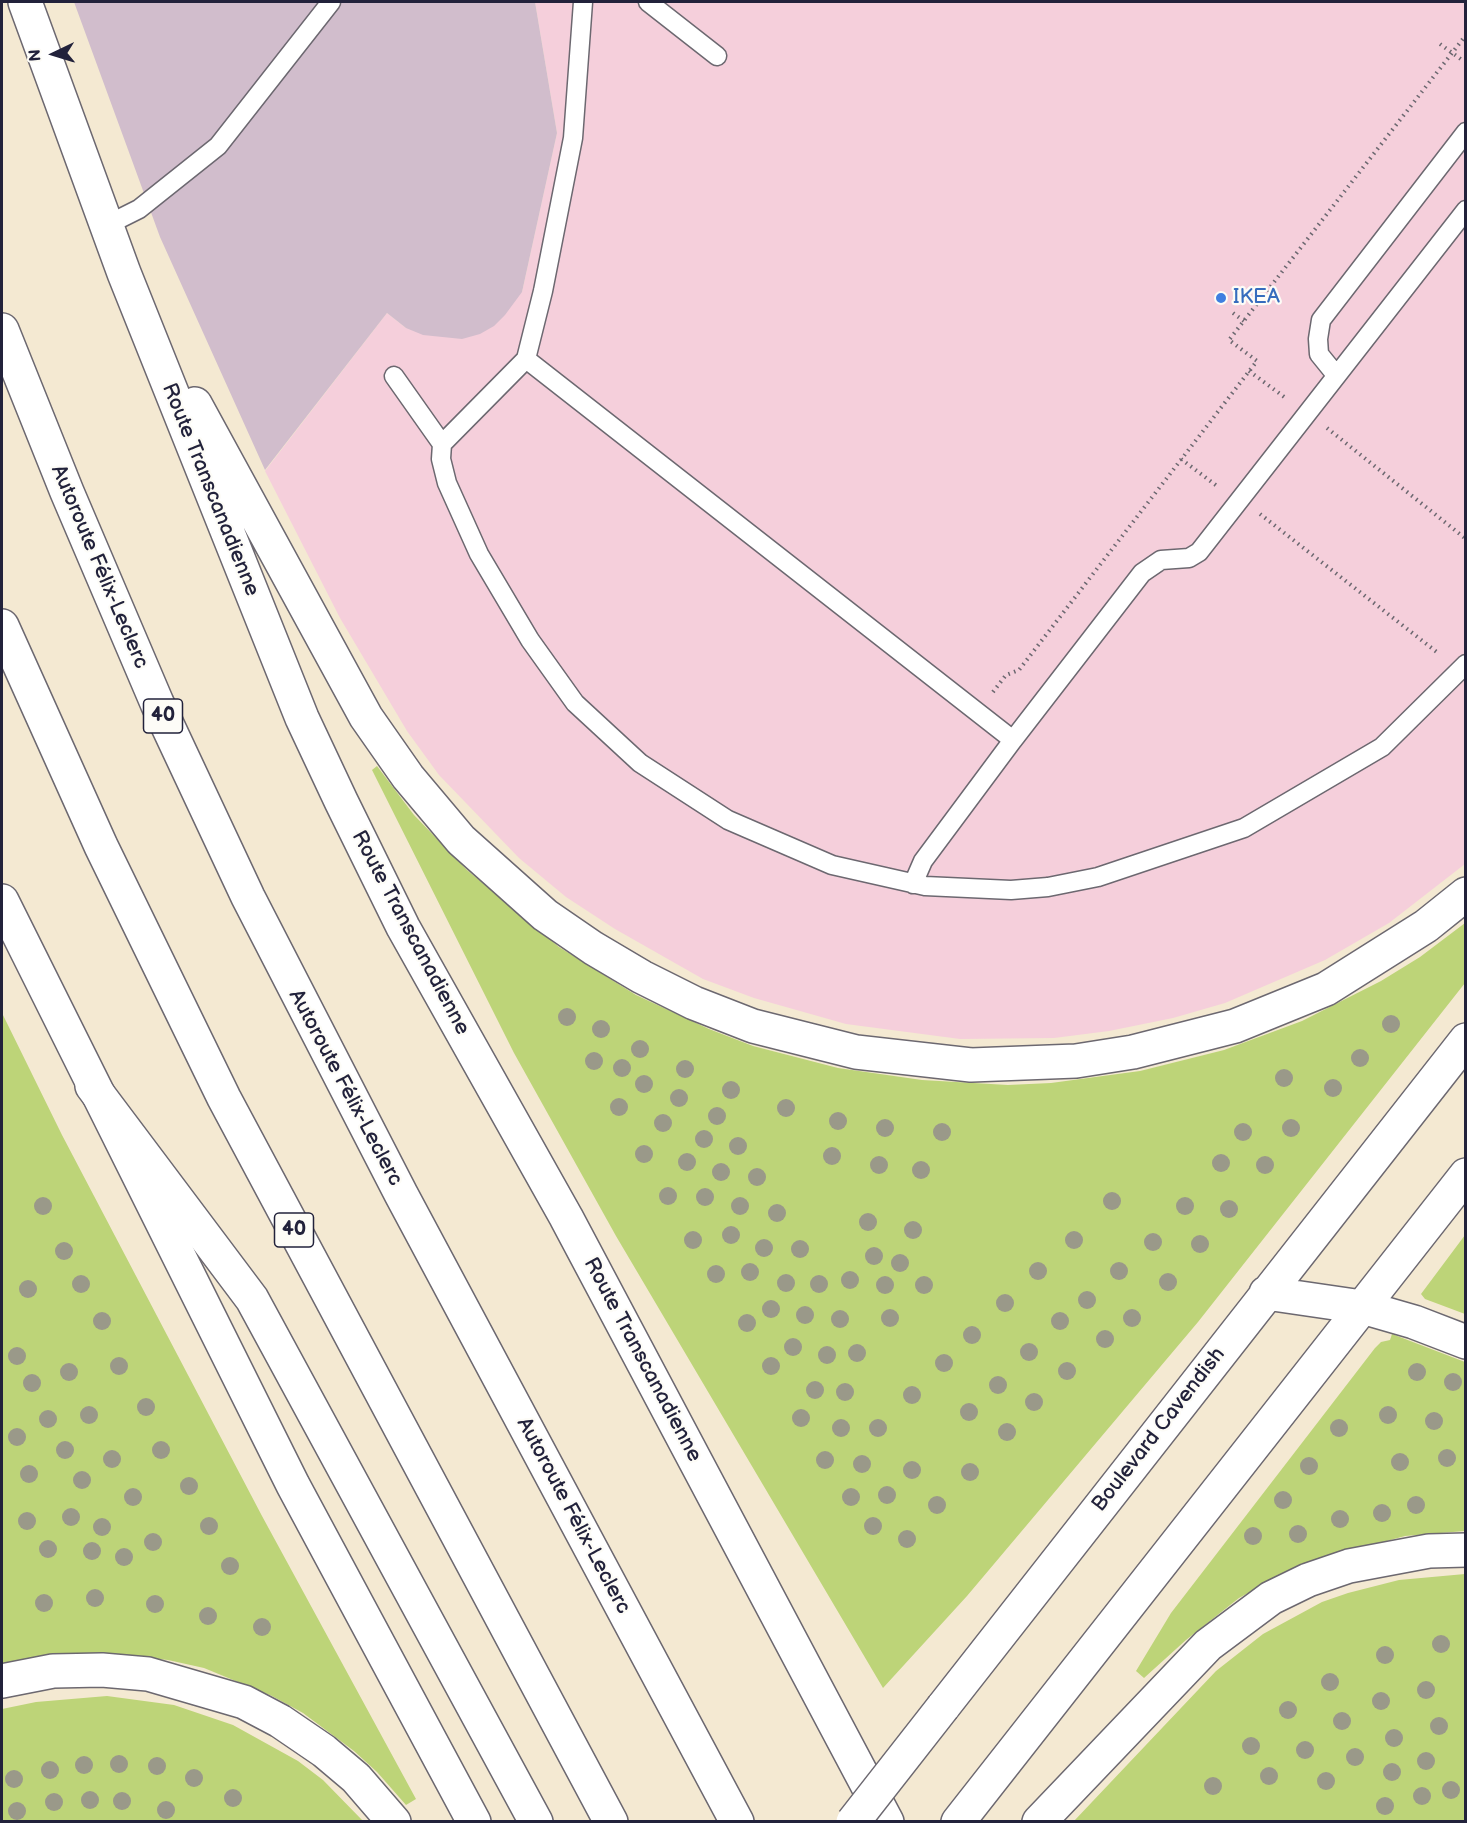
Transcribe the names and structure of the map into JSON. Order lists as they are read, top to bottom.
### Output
{
  "streets": {
    "main road": [
      "Route Transcanadienne",
      "Autoroute Félix-Leclerc",
      "40",
      "Boulevard Cavendish"
    ]
  },
  "places": ["IKEA"],
  "north": "left"
}
